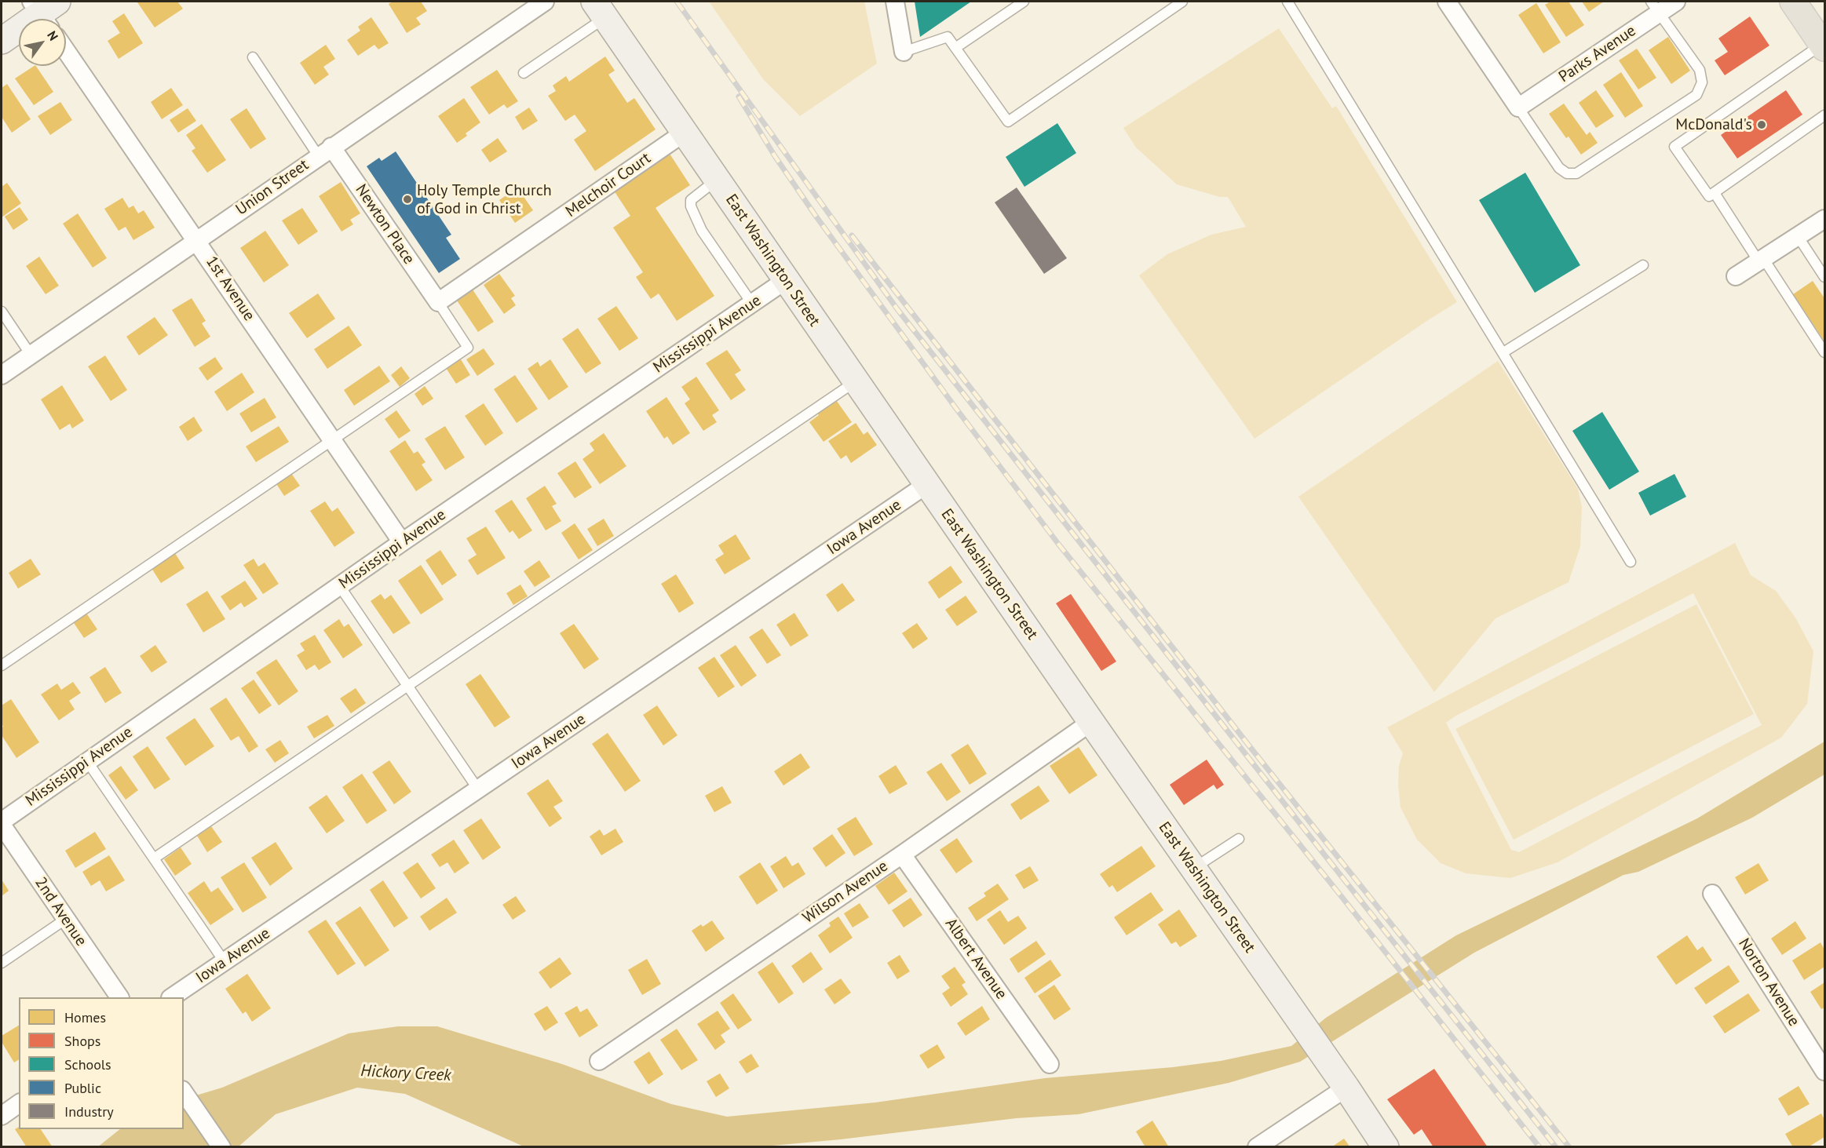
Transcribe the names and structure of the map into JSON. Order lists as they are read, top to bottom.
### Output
{
  "streets": {
    "street": [
      "Parks Avenue",
      "Melchoir Court",
      "Union Street",
      "Newton Place",
      "East Washington Street",
      "1st Avenue",
      "Mississippi Avenue",
      "Iowa Avenue",
      "Wilson Avenue",
      "2nd Avenue",
      "Albert Avenue",
      "Norton Avenue"
    ]
  },
  "crossings": [
    ["Melchoir Court", "Newton Place"],
    ["Melchoir Court", "East Washington Street"],
    ["Union Street", "Newton Place"],
    ["Union Street", "1st Avenue"],
    ["East Washington Street", "Mississippi Avenue"],
    ["East Washington Street", "Iowa Avenue"],
    ["East Washington Street", "Wilson Avenue"],
    ["1st Avenue", "Mississippi Avenue"],
    ["Mississippi Avenue", "2nd Avenue"],
    ["Wilson Avenue", "Albert Avenue"]
  ],
  "water": ["Hickory Creek"],
  "places": ["McDonald's", "Holy Temple Church of God in Christ"],
  "legend": [
    "Homes",
    "Shops",
    "Schools",
    "Public",
    "Industry"
  ],
  "north": "top right"
}
